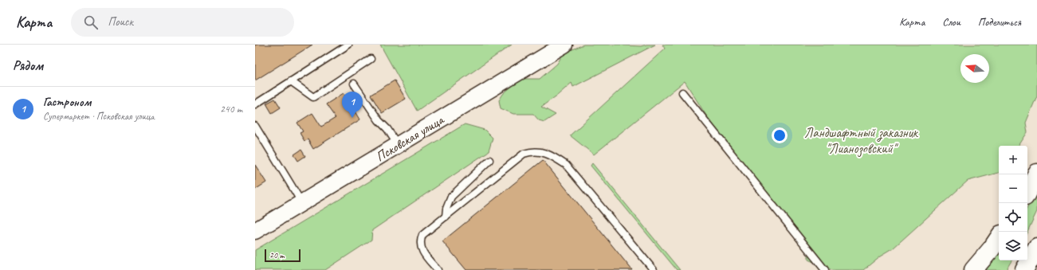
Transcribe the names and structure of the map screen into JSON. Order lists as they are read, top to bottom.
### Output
{
  "streets": {
    "street": ["Псковская улица"]
  },
  "parks": ["Ландшафтный заказник \"Лианозовский\""],
  "scale_bar": "20 m",
  "north": "left",
  "page": {
    "header": "Карта",
    "search": "Поиск",
    "nav": ["Карта", "Слои", "Поделиться"],
    "heading": "Рядом",
    "list": [
      {
        "mark": "1",
        "name": "Гастроном",
        "note": "Супермаркет · Псковская улица",
        "value": "240 m"
      }
    ],
    "pins": "1",
    "map_buttons": ["+", "−"],
    "scale": "20 m"
  }
}
